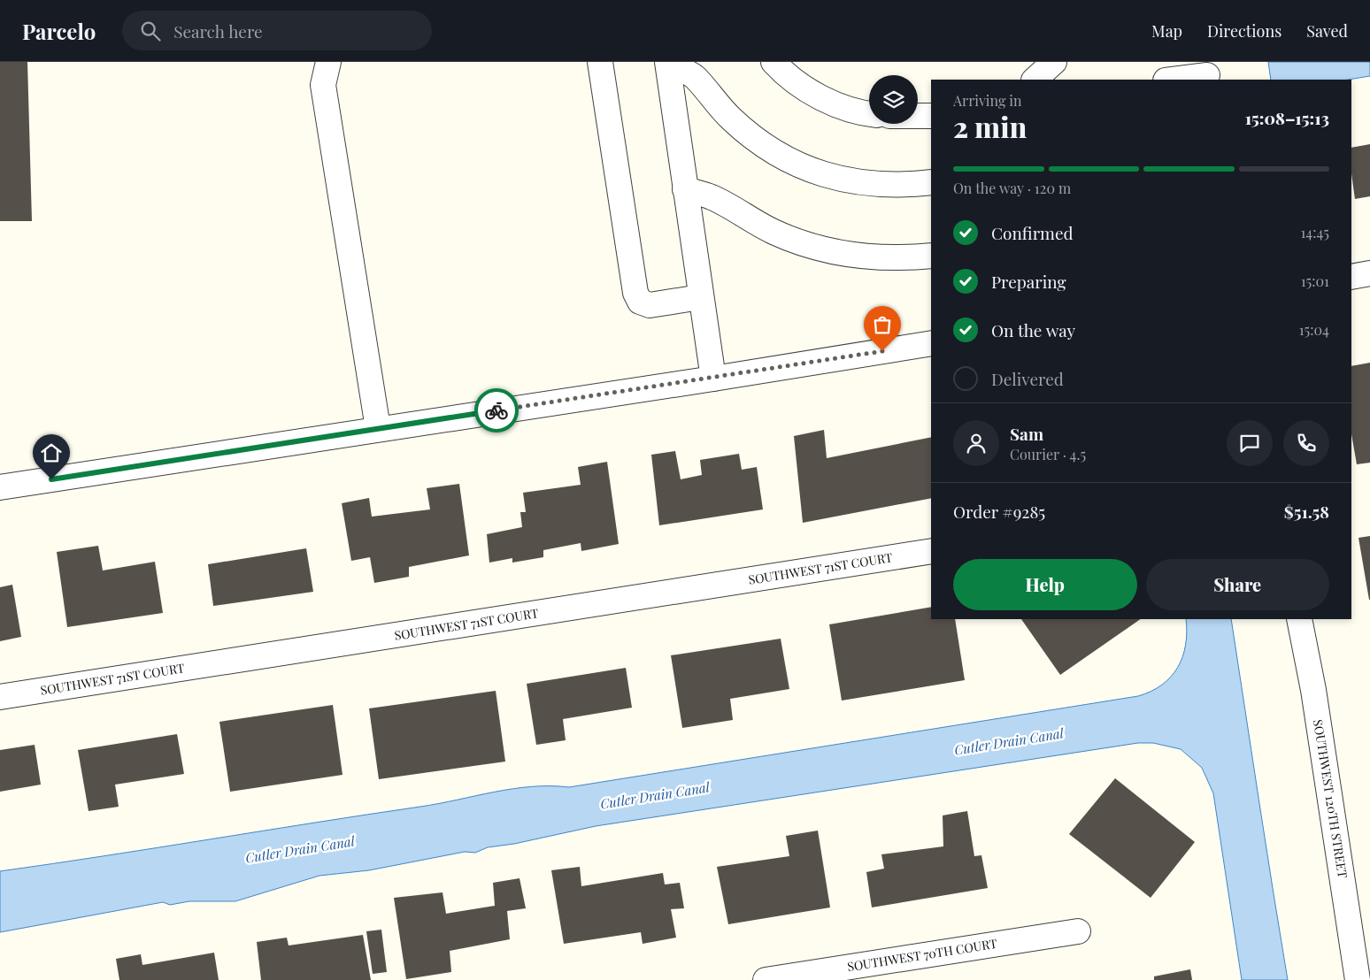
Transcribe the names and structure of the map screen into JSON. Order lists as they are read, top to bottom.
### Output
{
  "streets": {
    "street": ["SOUTHWEST 71ST COURT", "SOUTHWEST 120TH STREET", "SOUTHWEST 70TH COURT"]
  },
  "water": ["Cutler Drain Canal"],
  "page": {
    "header": "Parcelo",
    "search": "Search here",
    "nav": ["Map", "Directions", "Saved"],
    "heading": ["2 min", "Arriving in", "15:08–15:13"],
    "panel": [
      "Sam",
      "Courier · 4.5",
      "Order #9285",
      "$51.58"
    ],
    "bar": "On the way · 120 m",
    "list": [
      ["Confirmed", "14:45"],
      ["Preparing", "15:01"],
      ["On the way", "15:04"],
      "Delivered"
    ],
    "buttons": ["Help", "Share"]
  }
}
